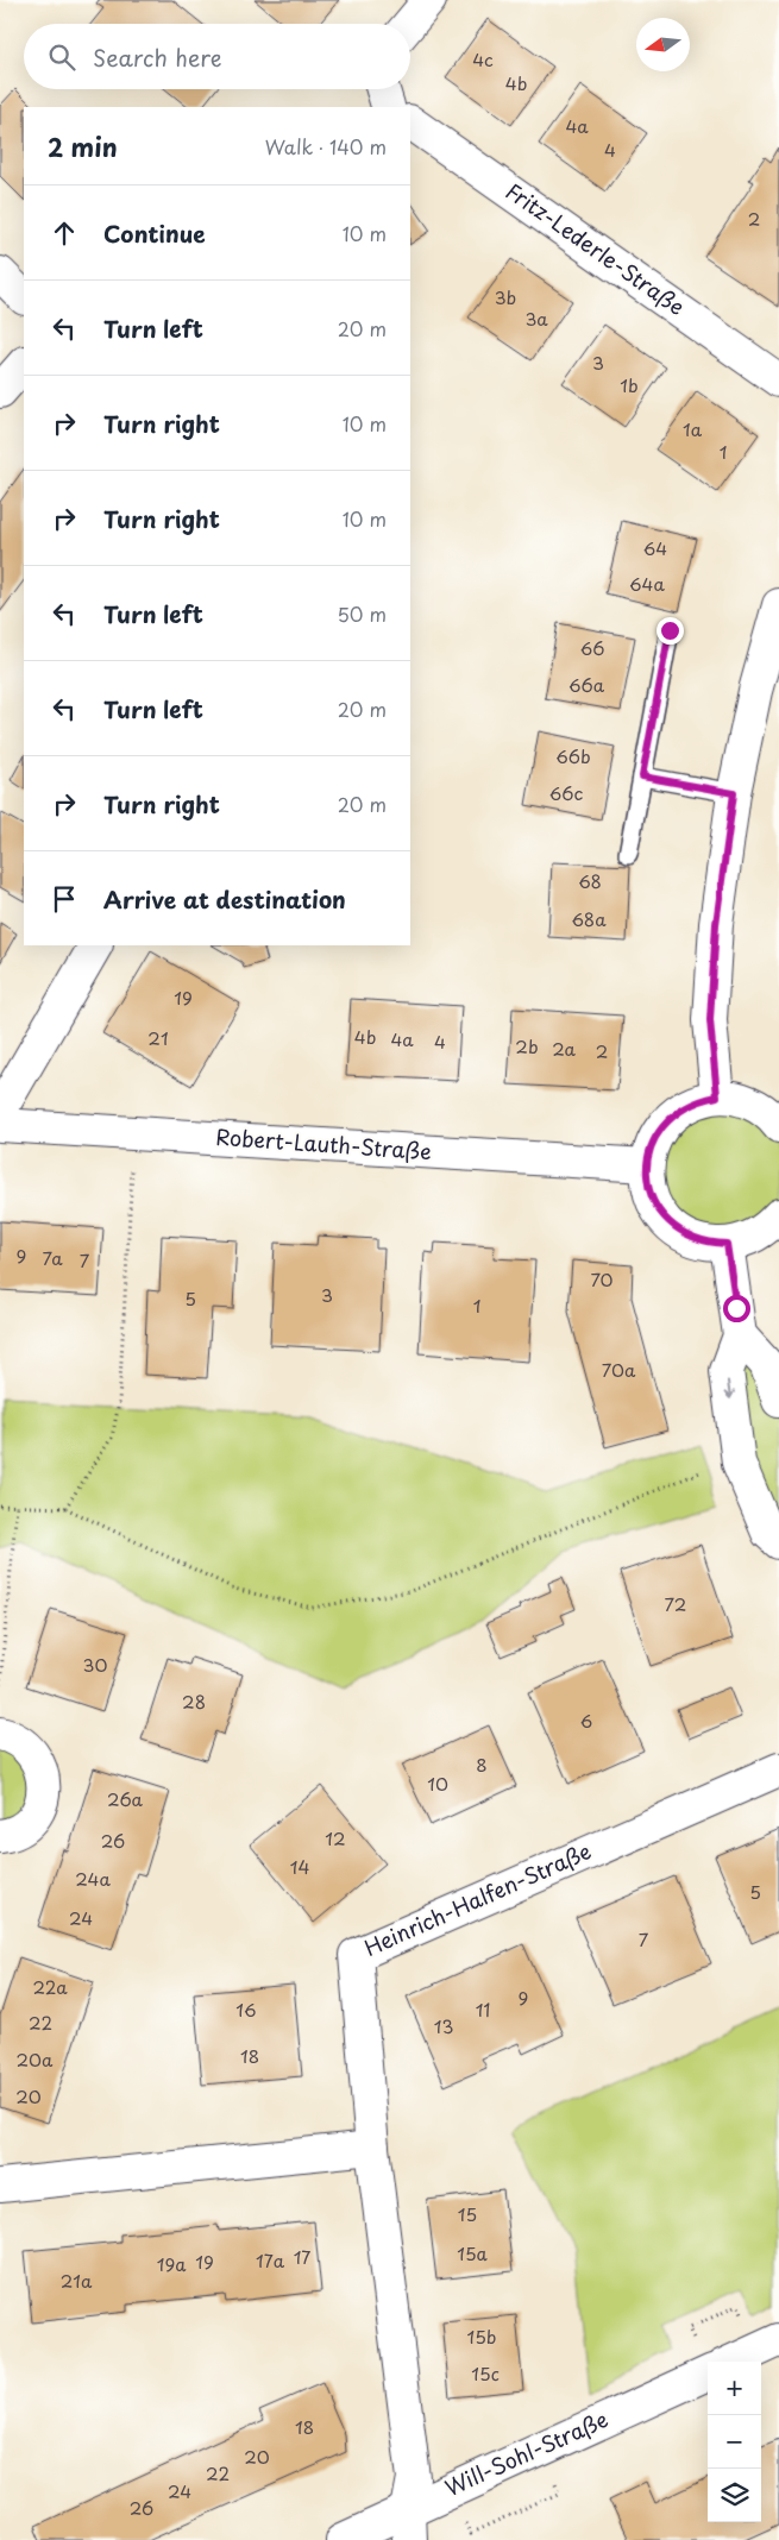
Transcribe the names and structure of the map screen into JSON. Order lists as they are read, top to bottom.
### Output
{
  "streets": {
    "street": [
      "Fritz-Lederle-Straße",
      "Robert-Lauth-Straße",
      "Heinrich-Halfen-Straße",
      "Will-Sohl-Straße"
    ]
  },
  "crossings": [
    ["Heinrich-Halfen-Straße", "Will-Sohl-Straße"]
  ],
  "house_numbers": [
    "4c",
    "4b",
    "4a",
    "4",
    "2",
    "3b",
    "3a",
    "3",
    "1b",
    "1a",
    "1",
    "64",
    "64a",
    "66",
    "66a",
    "66b",
    "66c",
    "68",
    "68a",
    "19",
    "4b",
    "21",
    "4a",
    "4",
    "2b",
    "2a",
    "2",
    "9",
    "7a",
    "7",
    "70",
    "3",
    "5",
    "1",
    "70a",
    "72",
    "30",
    "28",
    "6",
    "8",
    "10",
    "26a",
    "12",
    "26",
    "14",
    "24a",
    "5",
    "24",
    "7",
    "22a",
    "9",
    "16",
    "11",
    "22",
    "13",
    "18",
    "20a",
    "20",
    "15",
    "15a",
    "17",
    "17a",
    "19",
    "19a",
    "21a",
    "15b",
    "15c",
    "18",
    "20",
    "22",
    "24",
    "26"
  ],
  "north": "left",
  "page": {
    "search": "Search here",
    "heading": ["2 min", "Walk · 140 m"],
    "list": [
      ["Continue", "10 m"],
      ["Turn left", "20 m"],
      ["Turn right", "10 m"],
      ["Turn right", "10 m"],
      ["Turn left", "50 m"],
      ["Turn left", "20 m"],
      ["Turn right", "20 m"],
      "Arrive at destination"
    ],
    "map_buttons": ["+", "−"]
  }
}
